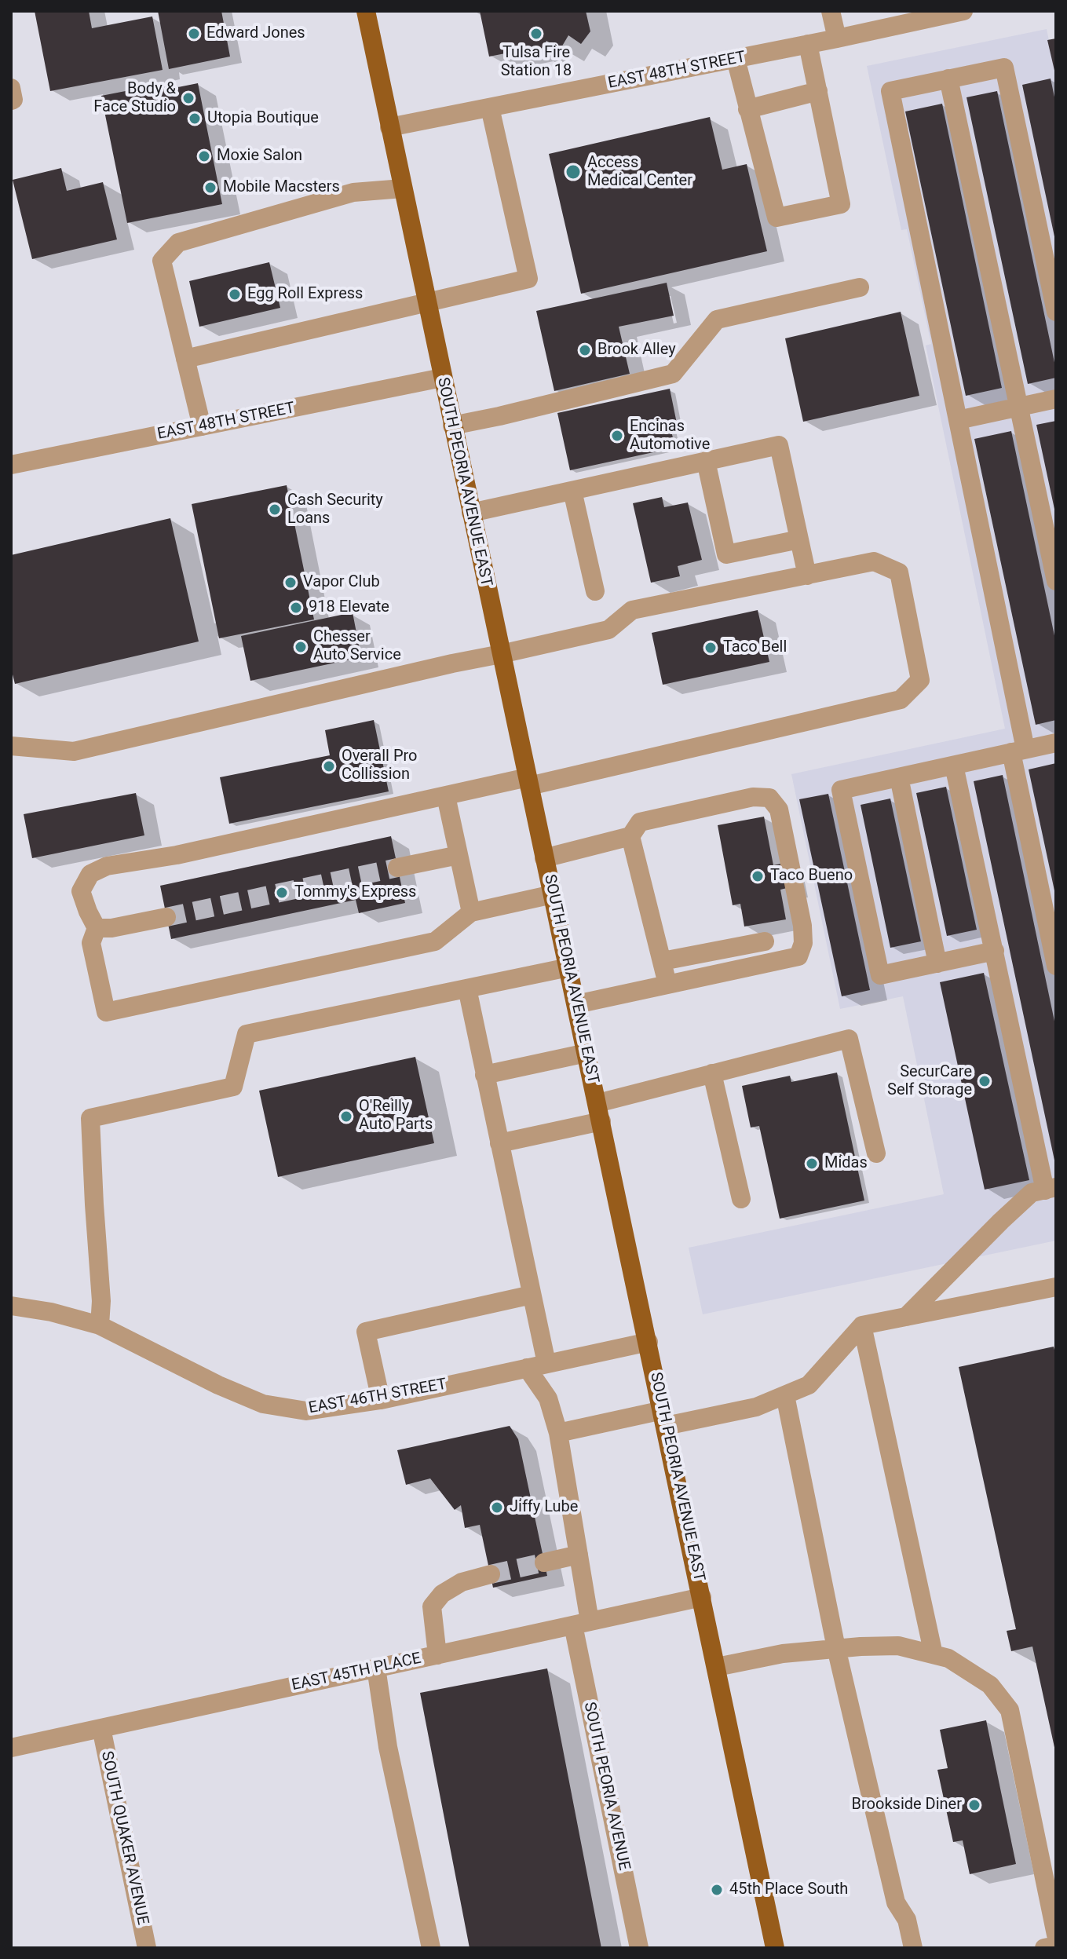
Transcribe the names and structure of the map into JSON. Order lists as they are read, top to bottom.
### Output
{
  "streets": {
    "main road": ["SOUTH PEORIA AVENUE EAST"],
    "street": [
      "EAST 48TH STREET",
      "EAST 46TH STREET",
      "EAST 45TH PLACE",
      "SOUTH PEORIA AVENUE",
      "SOUTH QUAKER AVENUE"
    ]
  },
  "crossings": [
    ["EAST 48TH STREET", "SOUTH PEORIA AVENUE EAST"],
    ["SOUTH PEORIA AVENUE EAST", "EAST 46TH STREET"],
    ["SOUTH PEORIA AVENUE EAST", "EAST 45TH PLACE"],
    ["EAST 46TH STREET", "SOUTH PEORIA AVENUE"],
    ["EAST 45TH PLACE", "SOUTH PEORIA AVENUE"],
    ["EAST 45TH PLACE", "SOUTH QUAKER AVENUE"]
  ],
  "places": [
    "Edward Jones",
    "Tulsa Fire Station 18",
    "Body & Face Studio",
    "Utopia Boutique",
    "Moxie Salon",
    "Access Medical Center",
    "Mobile Macsters",
    "Egg Roll Express",
    "Brook Alley",
    "Encinas Automotive",
    "Cash Security Loans",
    "Vapor Club",
    "918 Elevate",
    "Chesser Auto Service",
    "Taco Bell",
    "Overall Pro Collission",
    "Taco Bueno",
    "Tommy's Express",
    "SecurCare Self Storage",
    "O'Reilly Auto Parts",
    "Midas",
    "Jiffy Lube",
    "Brookside Diner",
    "45th Place South"
  ]
}
